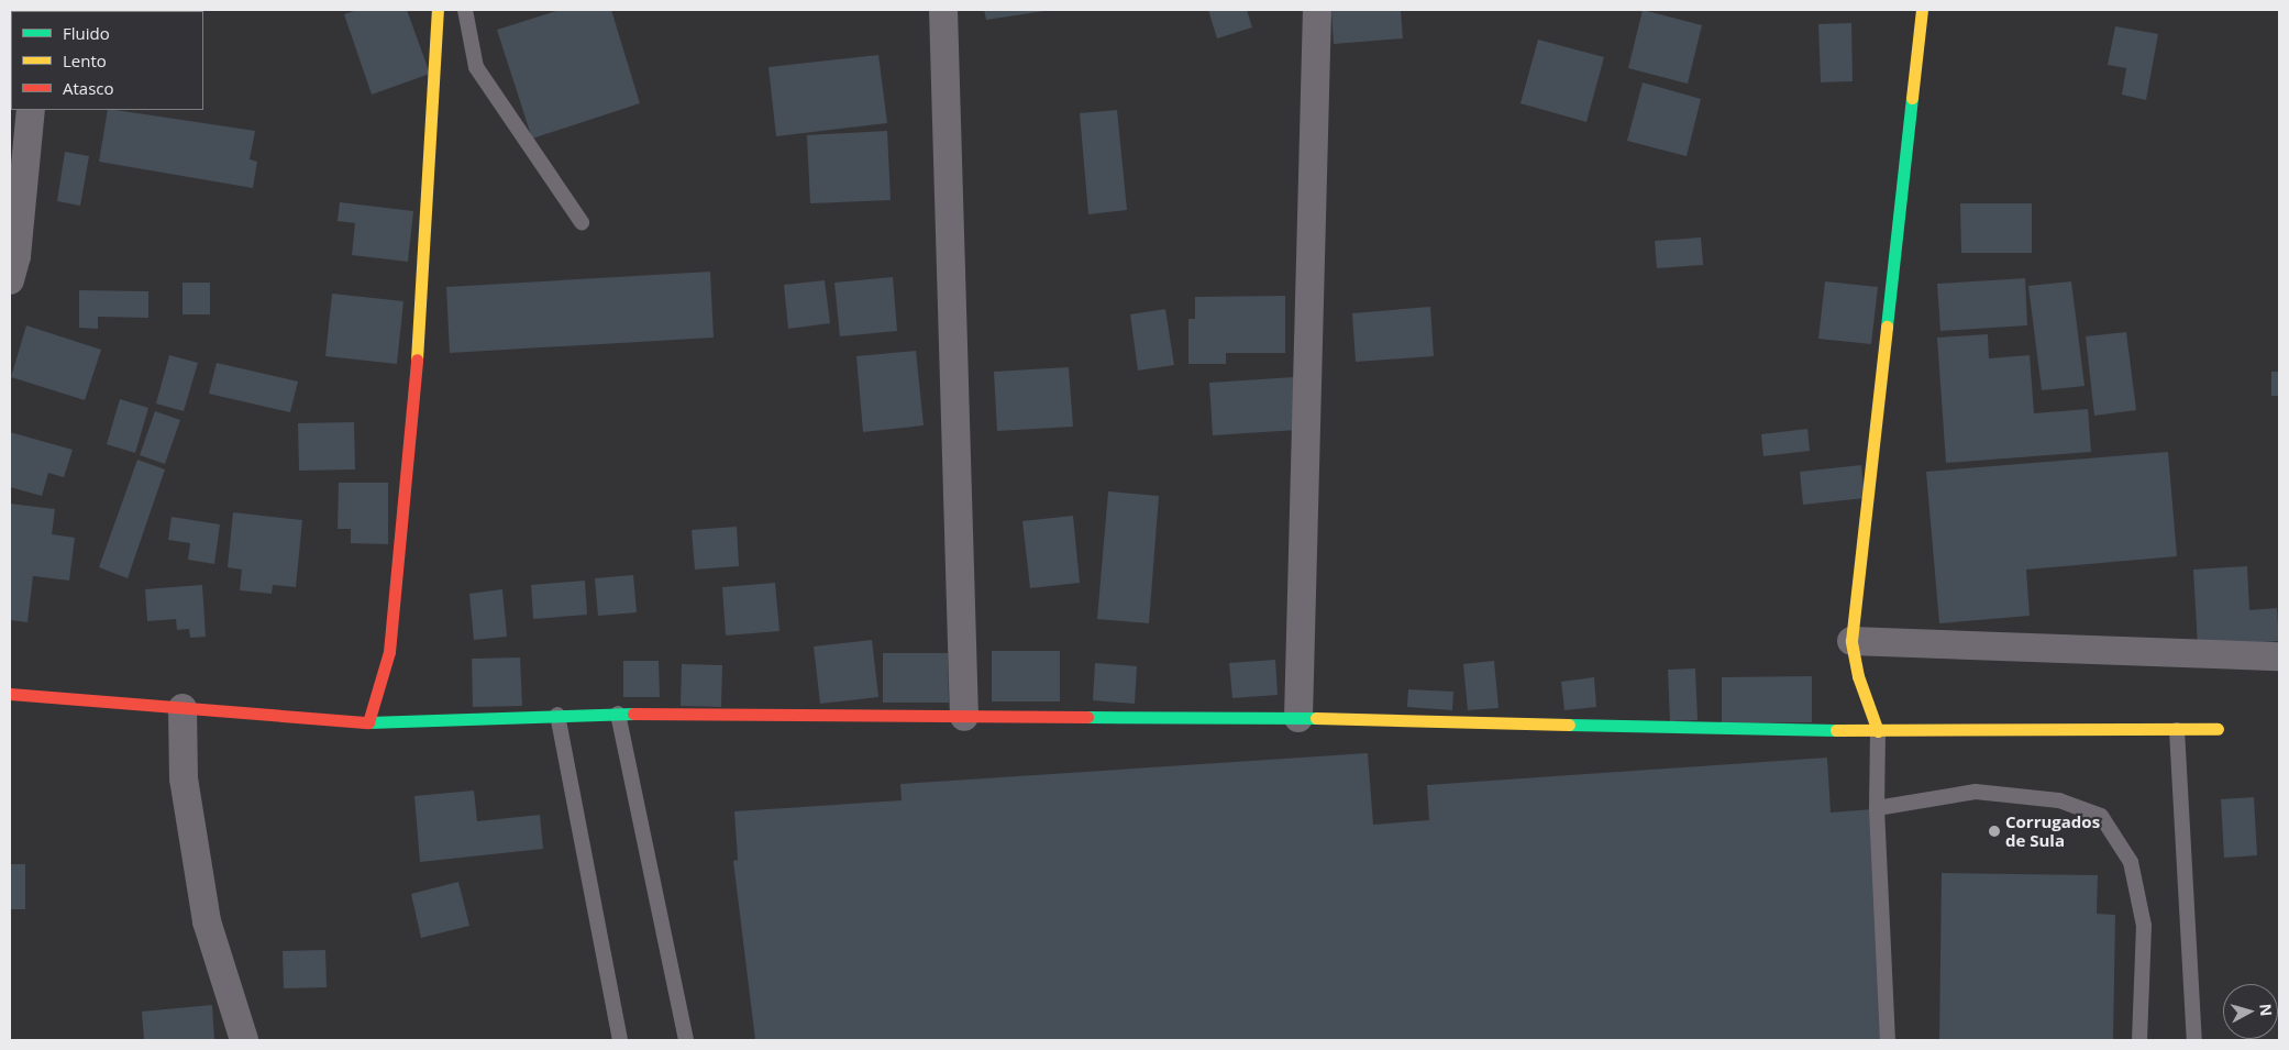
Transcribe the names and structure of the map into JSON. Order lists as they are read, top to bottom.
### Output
{
  "places": ["Corrugados de Sula"],
  "legend": ["Fluido", "Lento", "Atasco"],
  "north": "right"
}
